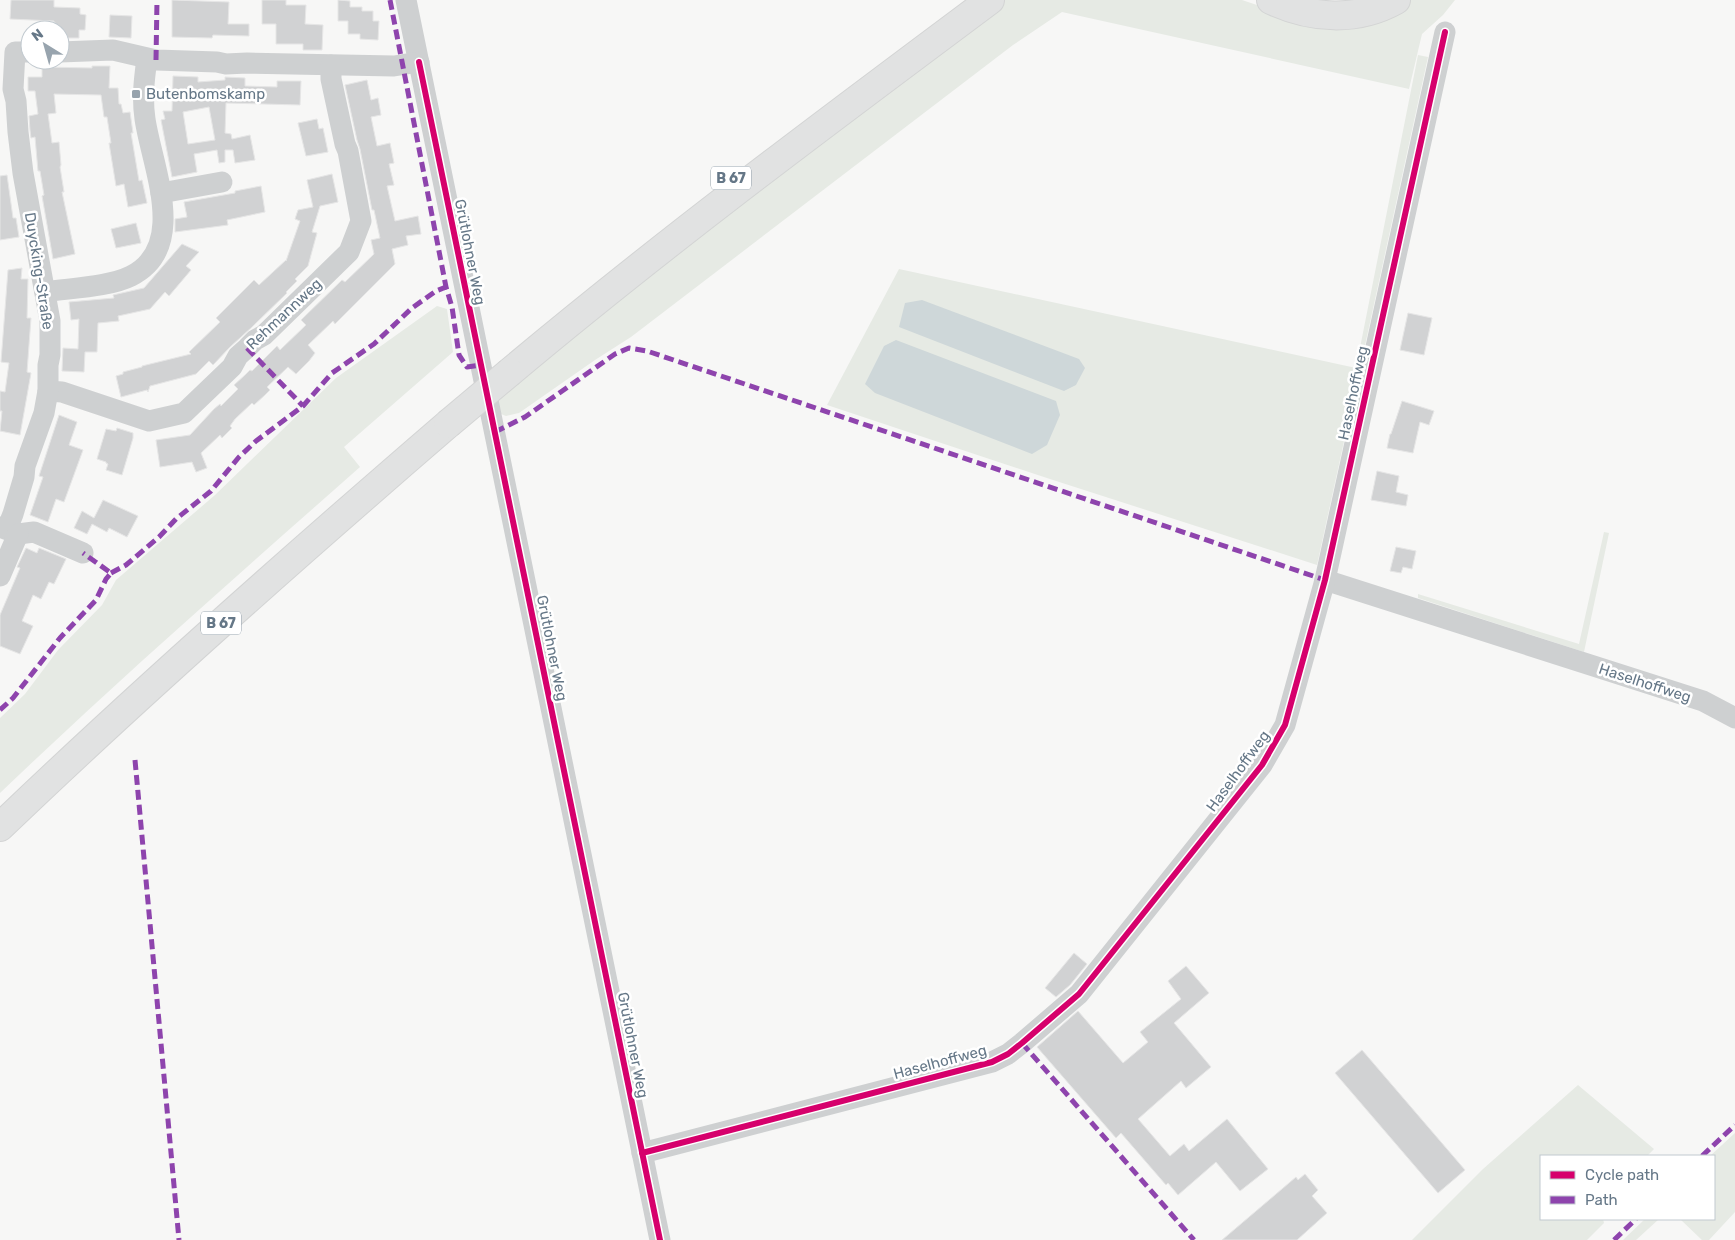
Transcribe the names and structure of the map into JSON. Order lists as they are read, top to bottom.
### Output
{
  "streets": {
    "highway": ["B 67"],
    "street": [
      "Grütlohner Weg",
      "Duycking-Straße",
      "Rehmannweg",
      "Haselhoffweg"
    ]
  },
  "crossings": [
    ["Grütlohner Weg", "Haselhoffweg"],
    ["Duycking-Straße", "Rehmannweg"]
  ],
  "places": {
    "transit": ["Butenbomskamp"]
  },
  "legend": ["Cycle path", "Path"],
  "north": "top left"
}
